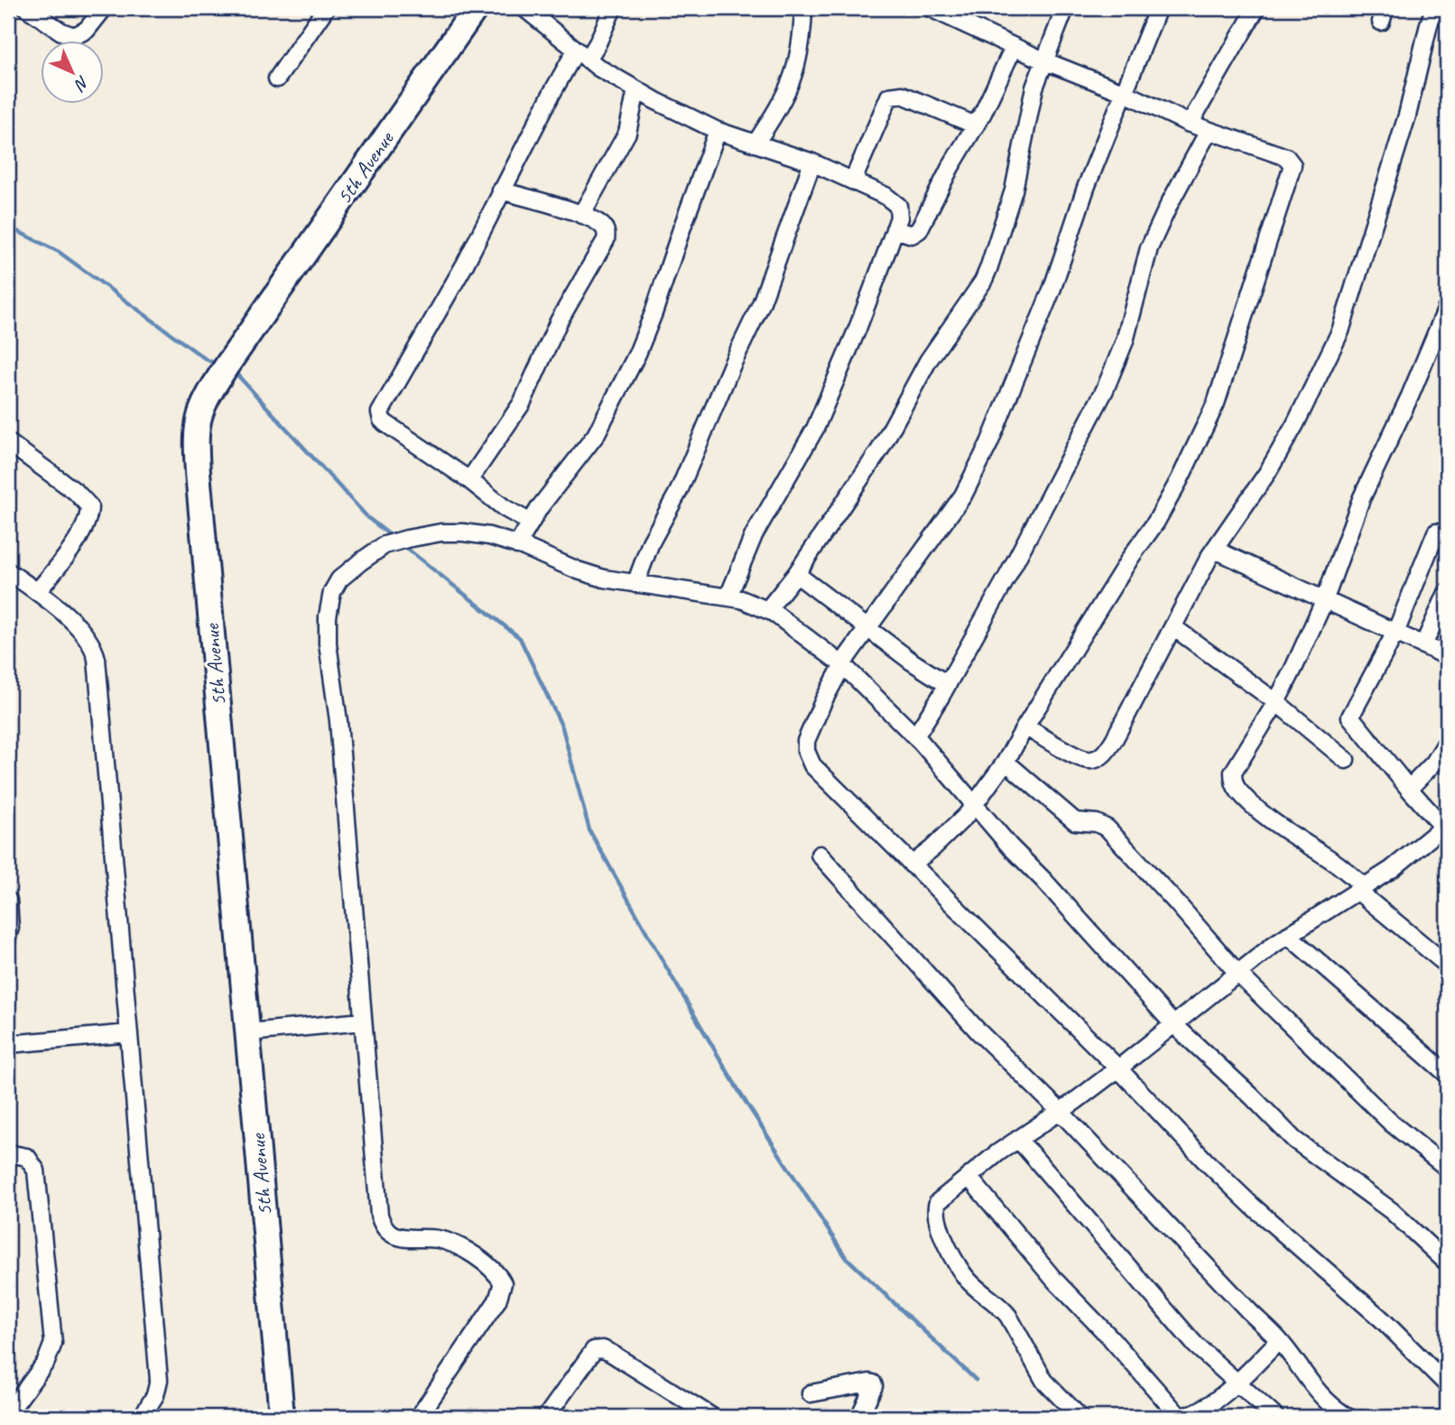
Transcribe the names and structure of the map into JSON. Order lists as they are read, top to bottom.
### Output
{
  "streets": {
    "street": ["5th Avenue"]
  },
  "north": "bottom right"
}
